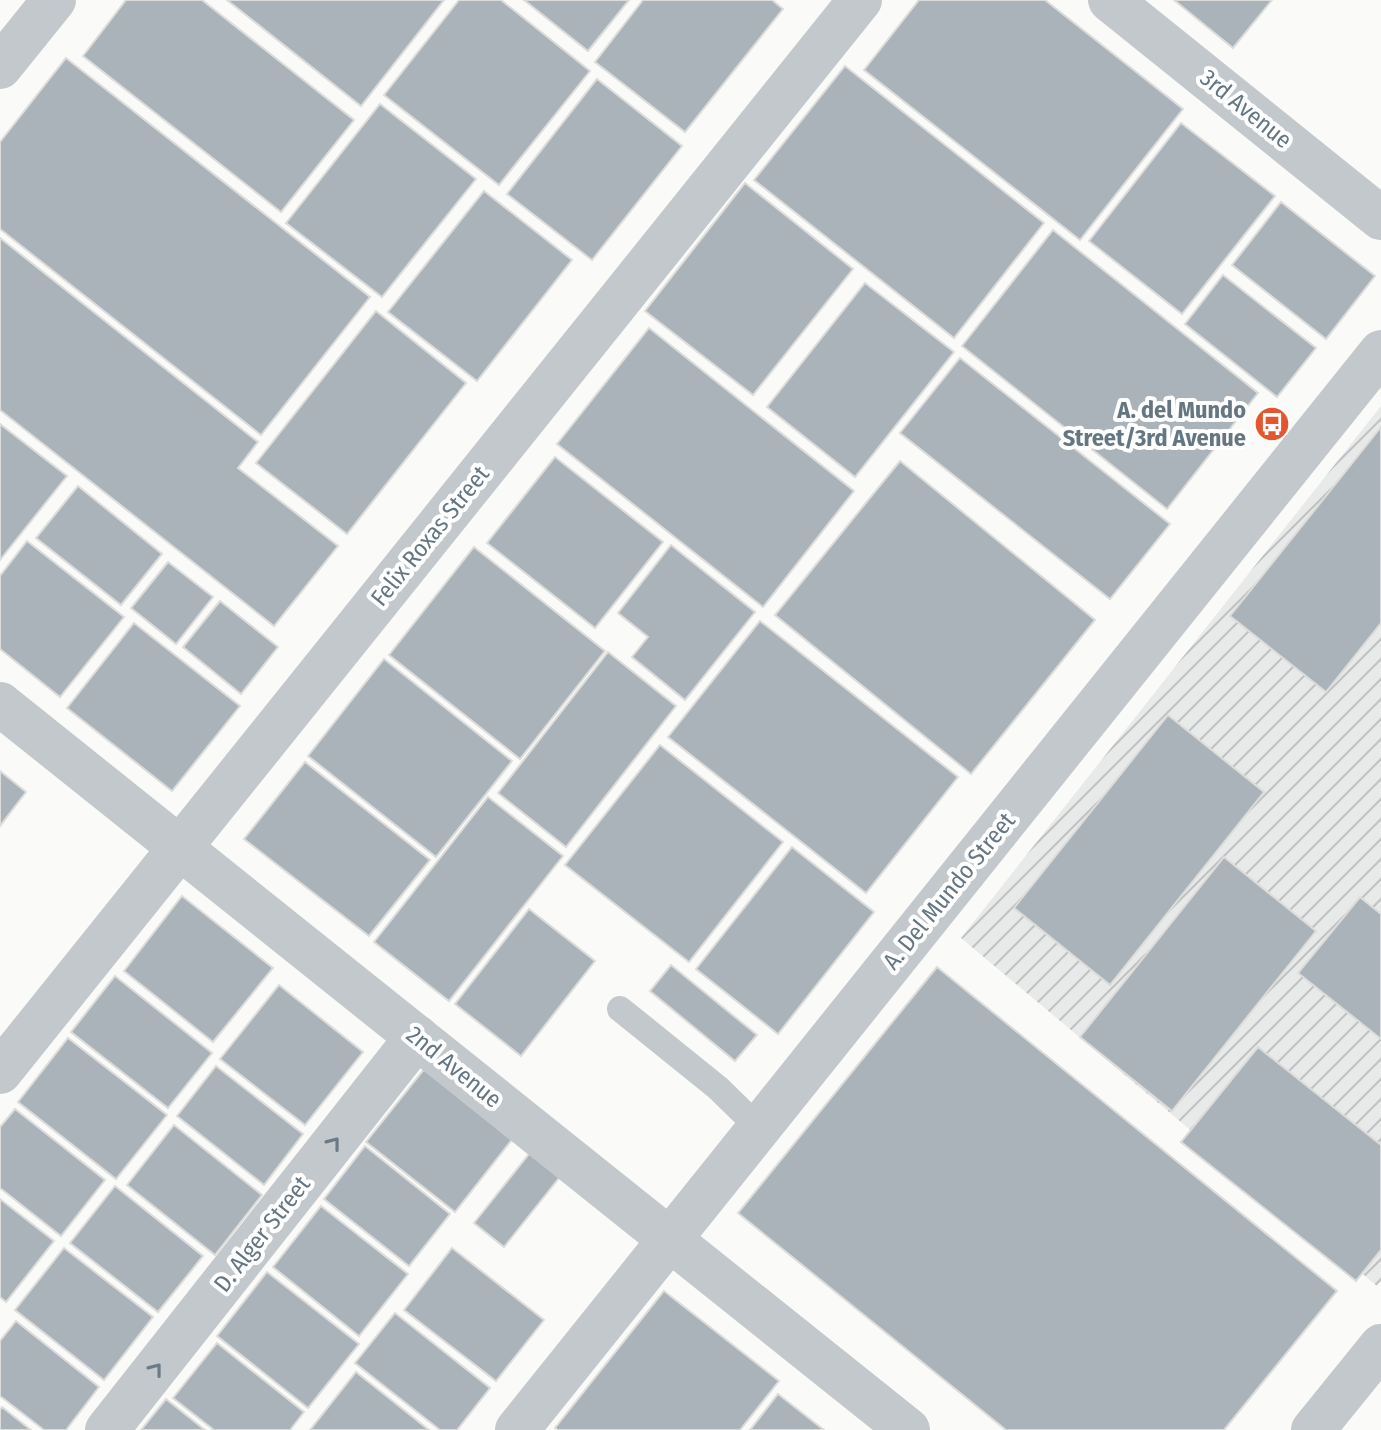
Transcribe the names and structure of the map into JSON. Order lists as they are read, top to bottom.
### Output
{
  "streets": {
    "street": [
      "3rd Avenue",
      "Felix Roxas Street",
      "A. Del Mundo Street",
      "2nd Avenue",
      "D. Alger Street"
    ]
  },
  "crossings": [
    ["Felix Roxas Street", "2nd Avenue"],
    ["A. Del Mundo Street", "2nd Avenue"],
    ["2nd Avenue", "D. Alger Street"]
  ],
  "one_way": ["D. Alger Street"],
  "places": {
    "bus stop": ["A. del Mundo Street/3rd Avenue"]
  }
}
